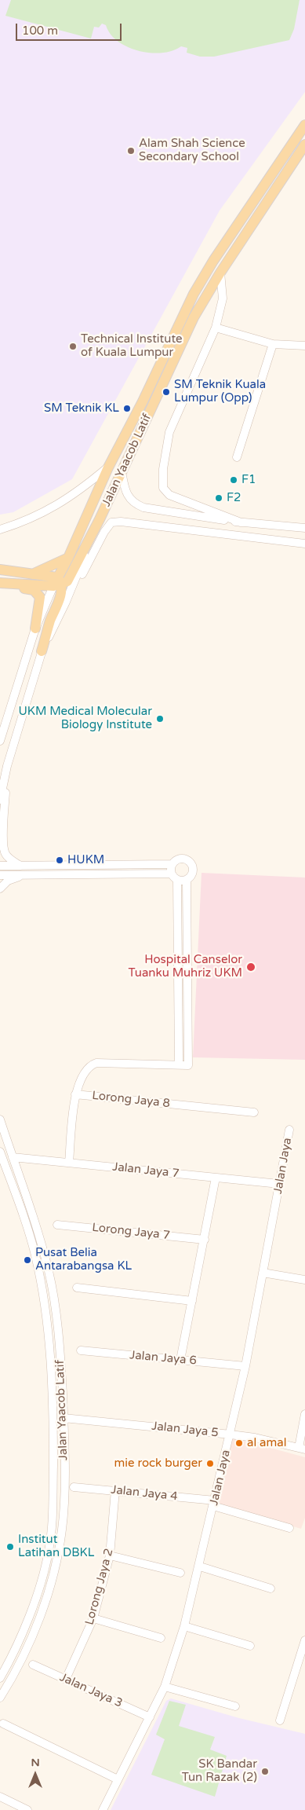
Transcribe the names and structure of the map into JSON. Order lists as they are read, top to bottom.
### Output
{
  "streets": {
    "main road": ["Jalan Yaacob Latif"],
    "street": [
      "Lorong Jaya 8",
      "Jalan Jaya",
      "Jalan Jaya 7",
      "Lorong Jaya 7",
      "Jalan Jaya 6",
      "Jalan Jaya 5",
      "Jalan Jaya 4",
      "Lorong Jaya 2",
      "Jalan Jaya 3"
    ]
  },
  "crossings": [
    ["Jalan Yaacob Latif", "Jalan Jaya 7"],
    ["Jalan Yaacob Latif", "Jalan Jaya 5"],
    ["Lorong Jaya 8", "Jalan Jaya 7"],
    ["Jalan Jaya", "Jalan Jaya 7"],
    ["Jalan Jaya", "Jalan Jaya 6"],
    ["Jalan Jaya", "Jalan Jaya 5"],
    ["Jalan Jaya", "Jalan Jaya 4"],
    ["Jalan Jaya", "Jalan Jaya 3"],
    ["Jalan Jaya 4", "Lorong Jaya 2"],
    ["Lorong Jaya 2", "Jalan Jaya 3"]
  ],
  "places": [
    "Alam Shah Science Secondary School",
    "Technical Institute of Kuala Lumpur",
    "SM Teknik Kuala Lumpur (Opp)",
    "SM Teknik KL",
    "F1",
    "F2",
    "UKM Medical Molecular Biology Institute",
    "HUKM",
    "Hospital Canselor Tuanku Muhriz UKM",
    "Pusat Belia Antarabangsa KL",
    "al amal",
    "mie rock burger",
    "Institut Latihan DBKL",
    "SK Bandar Tun Razak (2)"
  ],
  "scale_bar": "100 m",
  "north": "top"
}
